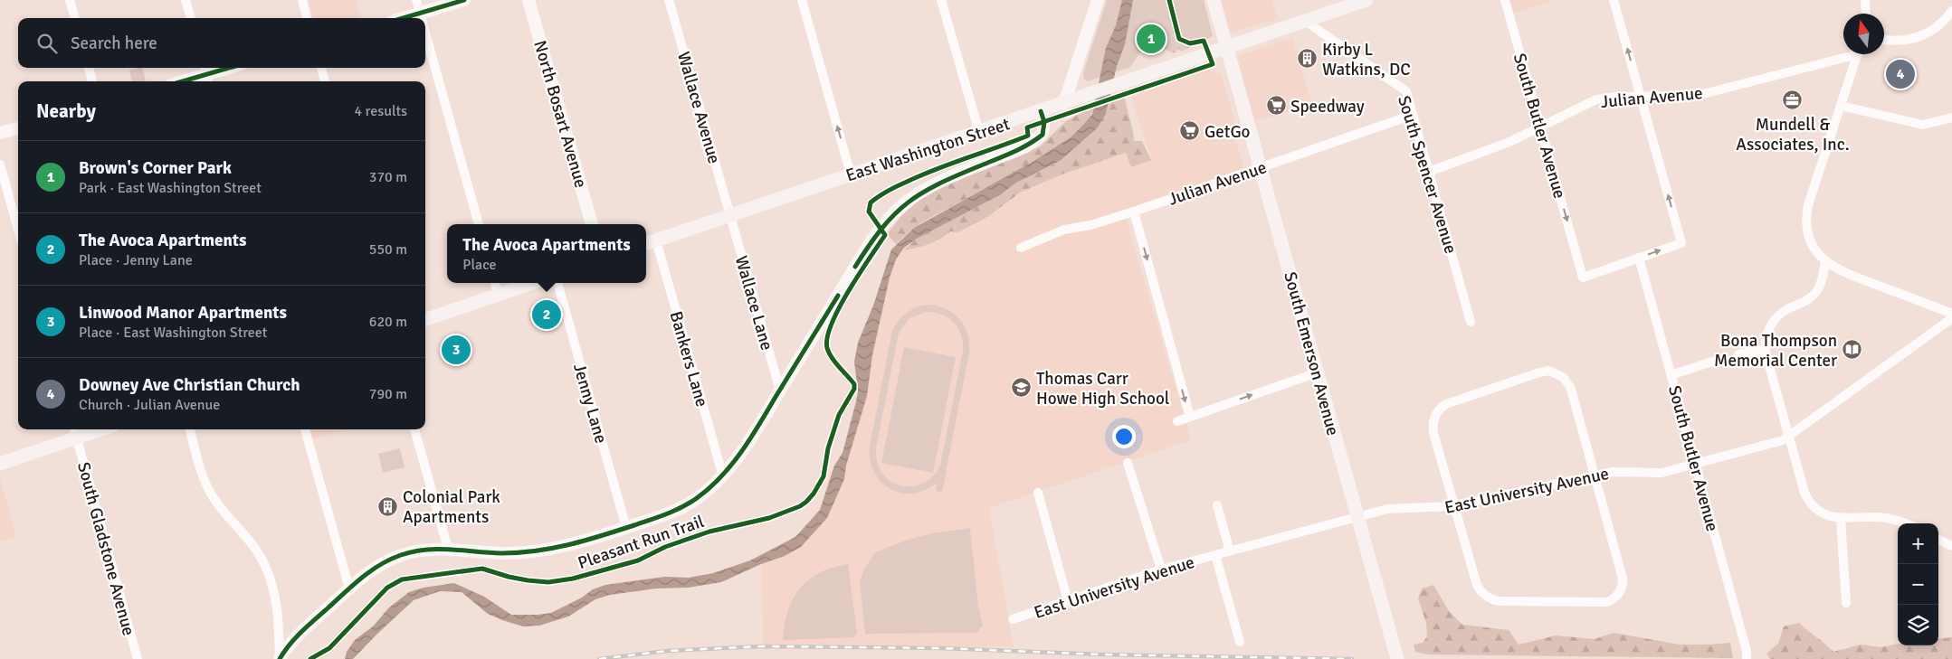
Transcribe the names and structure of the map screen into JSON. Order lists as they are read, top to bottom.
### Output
{
  "streets": {
    "main road": ["East Washington Street", "South Emerson Avenue"],
    "street": [
      "Julian Avenue",
      "Wallace Avenue",
      "North Bosart Avenue",
      "South Butler Avenue",
      "South Spencer Avenue",
      "Wallace Lane",
      "Bankers Lane",
      "Jenny Lane",
      "East University Avenue",
      "South Gladstone Avenue"
    ],
    "cycle path": ["Pleasant Run Trail"]
  },
  "crossings": [
    ["Julian Avenue", "South Butler Avenue"],
    ["Julian Avenue", "South Spencer Avenue"],
    ["Julian Avenue", "South Emerson Avenue"],
    ["Wallace Avenue", "East Washington Street"],
    ["Wallace Avenue", "Wallace Lane"],
    ["South Butler Avenue", "East University Avenue"],
    ["East Washington Street", "South Spencer Avenue"],
    ["East Washington Street", "Wallace Lane"],
    ["East Washington Street", "South Emerson Avenue"],
    ["East Washington Street", "Bankers Lane"],
    ["South Emerson Avenue", "East University Avenue"]
  ],
  "places": {
    "building": ["Kirby L Watkins, DC", "Colonial Park Apartments"],
    "office": ["Mundell & Associates, Inc."],
    "supermarket": ["Speedway", "GetGo"],
    "library": ["Bona Thompson Memorial Center"],
    "school or university": ["Thomas Carr Howe High School"]
  },
  "north": "top",
  "page": {
    "search": "Search here",
    "pins": [
      "1",
      "4",
      "2",
      "3"
    ],
    "heading": ["Nearby", "4 results"],
    "list": [
      {
        "mark": "1",
        "name": "Brown's Corner Park",
        "note": "Park · East Washington Street",
        "value": "370 m"
      },
      {
        "mark": "2",
        "name": "The Avoca Apartments",
        "note": "Place · Jenny Lane",
        "value": "550 m"
      },
      {
        "mark": "3",
        "name": "Linwood Manor Apartments",
        "note": "Place · East Washington Street",
        "value": "620 m"
      },
      {
        "mark": "4",
        "name": "Downey Ave Christian Church",
        "note": "Church · Julian Avenue",
        "value": "790 m"
      }
    ],
    "popup": ["The Avoca Apartments", "Place"],
    "map_buttons": ["+", "−"]
  }
}
